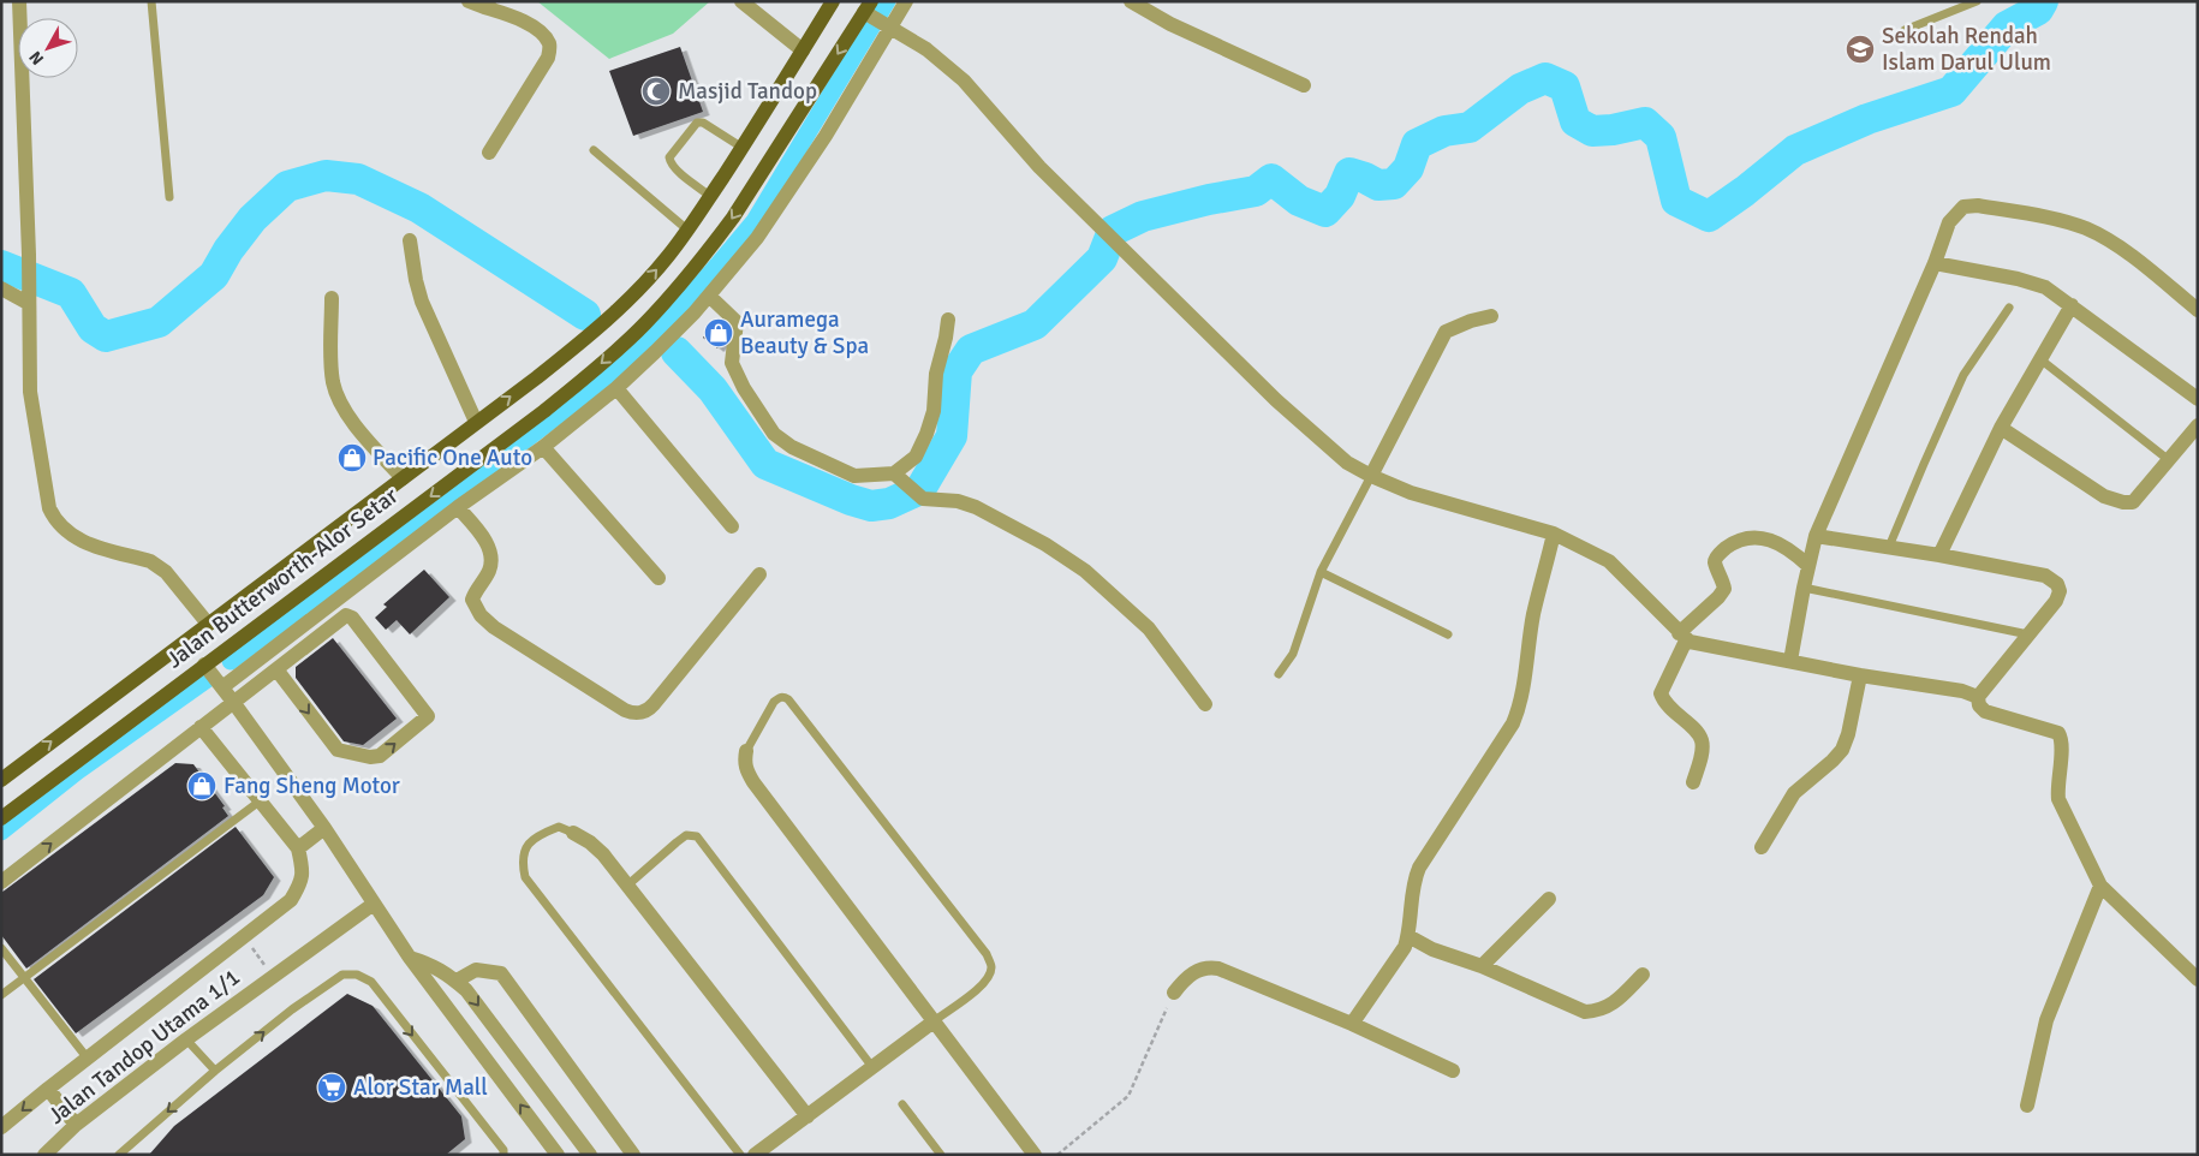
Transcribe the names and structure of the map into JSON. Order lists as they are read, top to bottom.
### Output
{
  "streets": {
    "main road": ["Jalan Butterworth-Alor Setar"],
    "street": ["Jalan Tandop Utama 1/1"]
  },
  "places": {
    "school or university": ["Sekolah Rendah Islam Darul Ulum"],
    "mosque": ["Masjid Tandop"],
    "shop": ["Auramega Beauty & Spa", "Pacific One Auto", "Fang Sheng Motor"],
    "supermarket": ["Alor Star Mall"]
  },
  "north": "bottom left"
}
